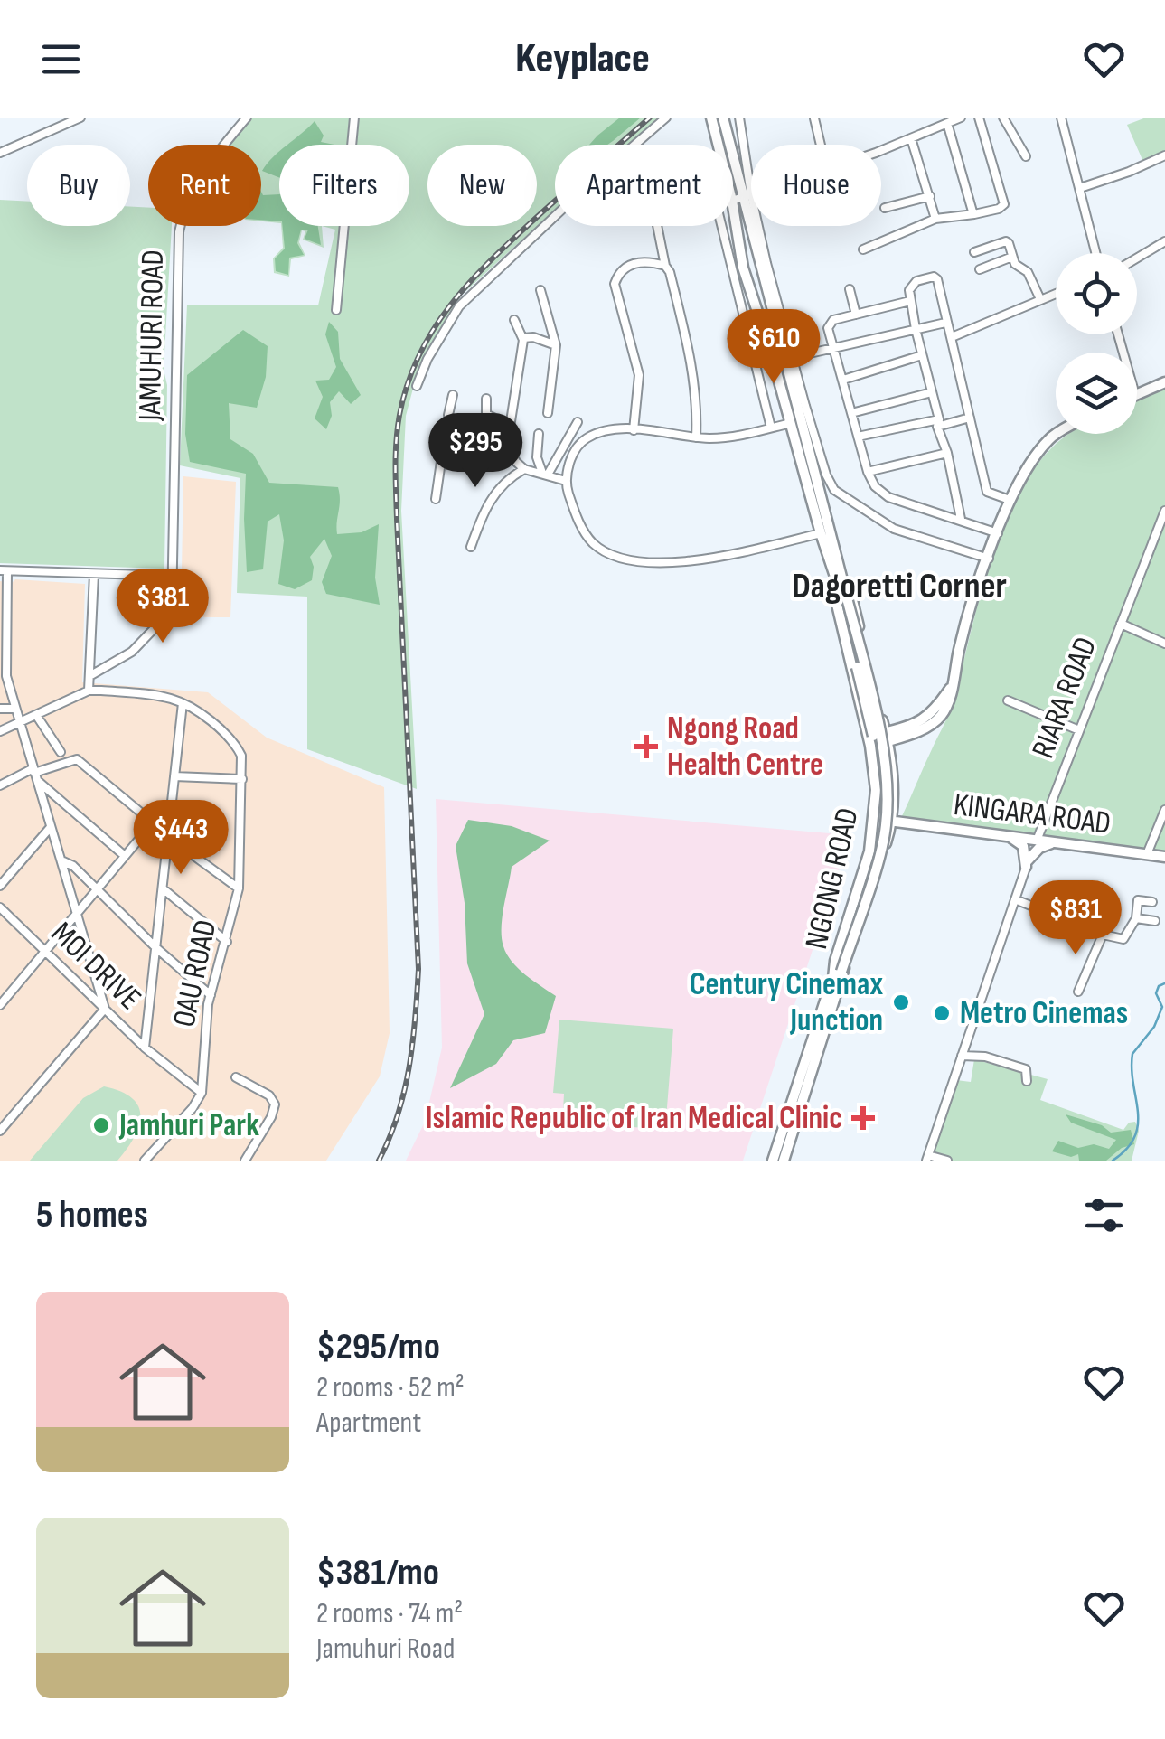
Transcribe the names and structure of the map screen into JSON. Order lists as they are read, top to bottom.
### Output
{
  "streets": {
    "main road": ["KINGARA ROAD", "NGONG ROAD"],
    "street": [
      "JAMUHURI ROAD",
      "RIARA ROAD",
      "MOI DRIVE",
      "OAU ROAD"
    ]
  },
  "crossings": [
    ["RIARA ROAD", "KINGARA ROAD"],
    ["KINGARA ROAD", "NGONG ROAD"],
    ["MOI DRIVE", "OAU ROAD"]
  ],
  "districts": ["Dagoretti Corner"],
  "places": {
    "health": ["Ngong Road Health Centre", "Islamic Republic of Iran Medical Clinic"],
    "other": ["Century Cinemax Junction", "Metro Cinemas", "Jamhuri Park"]
  },
  "page": {
    "header": "Keyplace",
    "chip": [
      "Buy",
      "Rent",
      "Filters",
      "New",
      "Apartment",
      "House"
    ],
    "price": [
      "$610",
      "$295",
      "$381",
      "$443",
      "$831"
    ],
    "heading": "5 homes",
    "list": [
      {
        "name": "$295/mo",
        "note": "2 rooms · 52 m² · Apartment"
      },
      {
        "name": "$381/mo",
        "note": "2 rooms · 74 m² · Jamuhuri Road"
      }
    ]
  }
}
